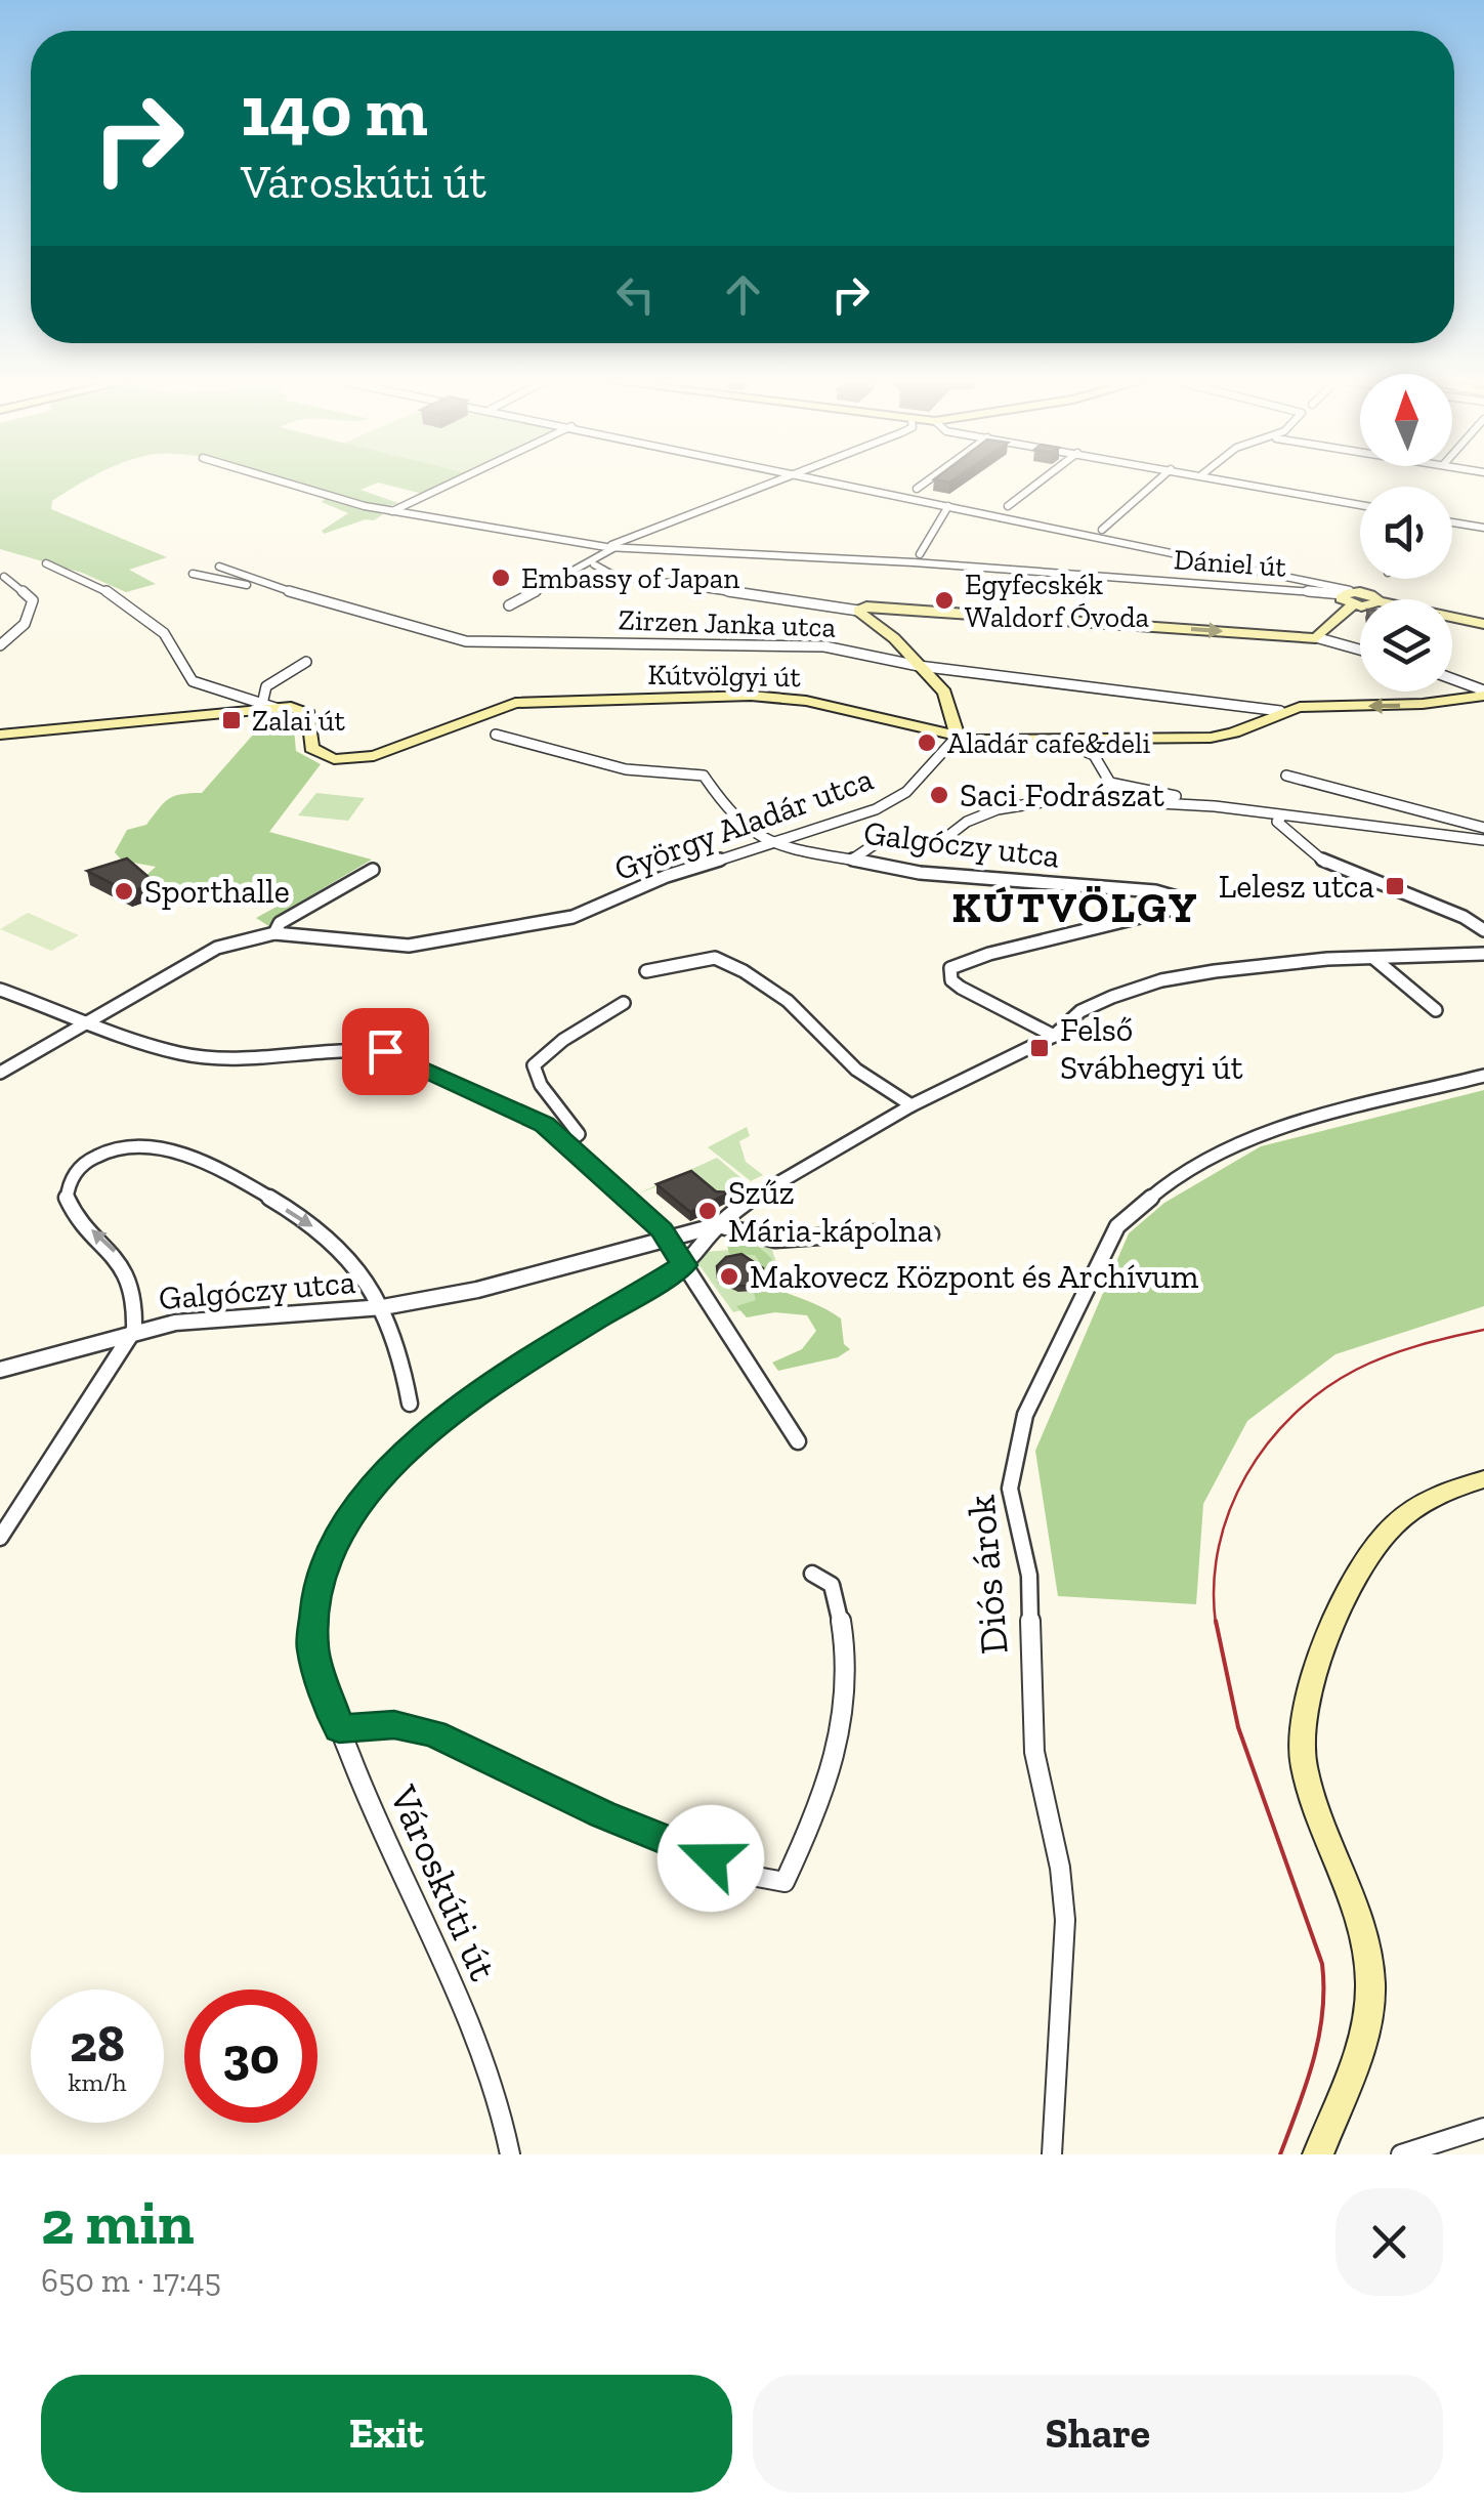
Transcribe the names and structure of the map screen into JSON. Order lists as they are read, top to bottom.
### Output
{
  "streets": {
    "street": [
      "Dániel út",
      "Zirzen Janka utca",
      "Kútvölgyi út",
      "György Aladár utca",
      "Galgóczy utca",
      "Diós árok",
      "Városkúti út"
    ]
  },
  "crossings": [
    ["Zirzen Janka utca", "Kútvölgyi út"],
    ["Kútvölgyi út", "György Aladár utca"],
    ["György Aladár utca", "Galgóczy utca"],
    ["Galgóczy utca", "Városkúti út"]
  ],
  "districts": ["KÚTVÖLGY"],
  "places": {
    "other": [
      "Embassy of Japan",
      "Egyfecskék Waldorf Óvoda",
      "Aladár cafe&deli",
      "Saci Fodrászat",
      "Sporthalle",
      "Szűz Mária-kápolna",
      "Makovecz Központ és Archívum"
    ],
    "transit": ["Zalai út", "Lelesz utca", "Felső Svábhegyi út"]
  },
  "north": "top",
  "page": {
    "turn": ["140 m", "Városkúti út"],
    "speed": "28 km/h",
    "limit": "30",
    "heading": ["2 min", "650 m · 17:45"],
    "buttons": ["Exit", "Share"]
  }
}
